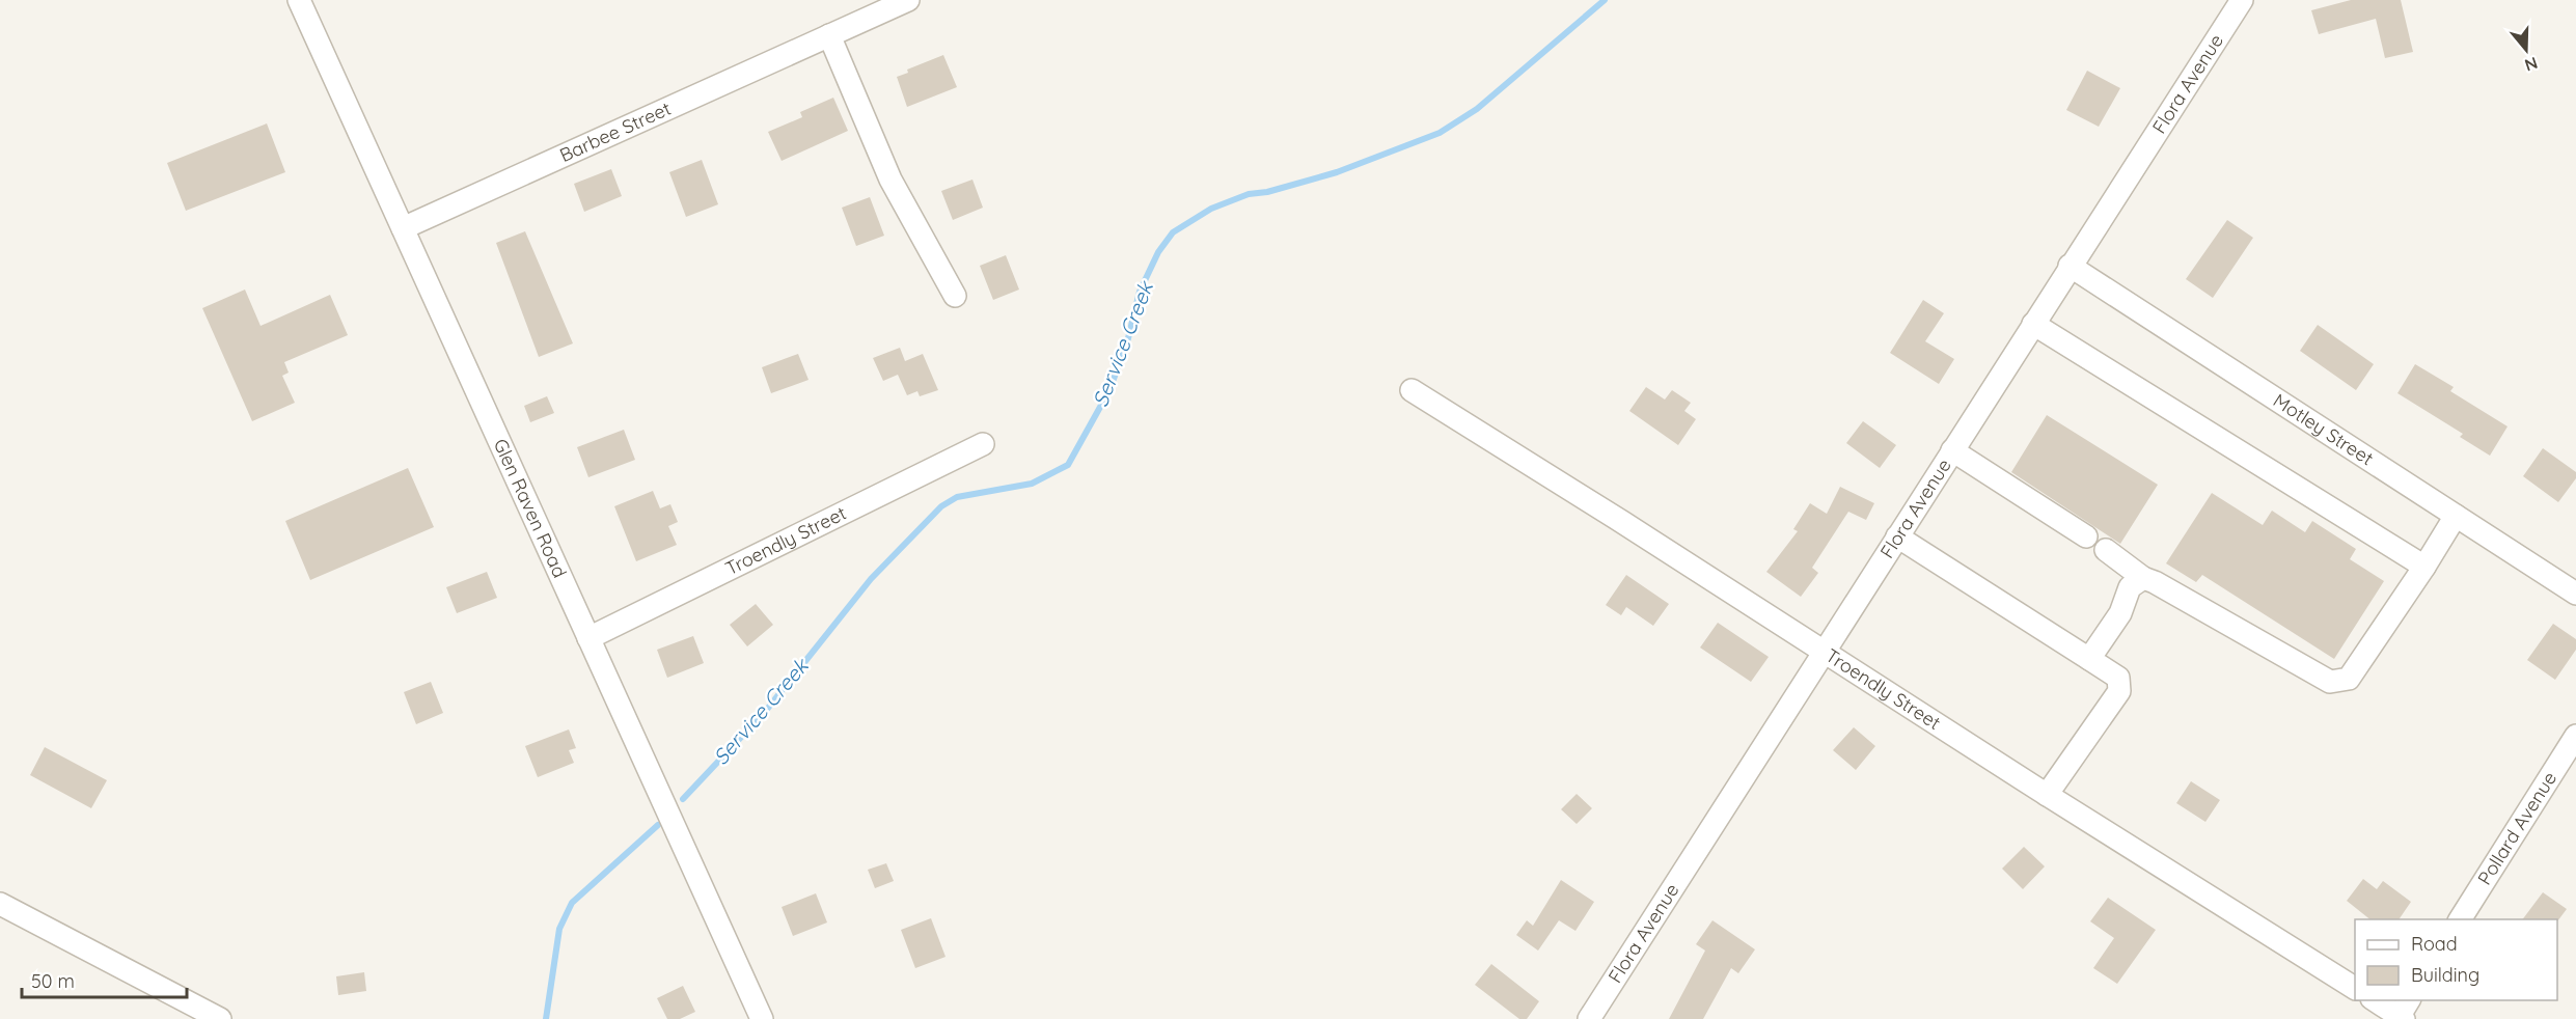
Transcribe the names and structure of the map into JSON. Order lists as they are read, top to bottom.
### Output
{
  "streets": {
    "street": [
      "Flora Avenue",
      "Barbee Street",
      "Motley Street",
      "Glen Raven Road",
      "Troendly Street",
      "Pollard Avenue"
    ]
  },
  "crossings": [
    ["Flora Avenue", "Motley Street"],
    ["Flora Avenue", "Troendly Street"],
    ["Barbee Street", "Glen Raven Road"],
    ["Glen Raven Road", "Troendly Street"]
  ],
  "water": ["Service Creek"],
  "legend": ["Road", "Building"],
  "scale_bar": "50 m",
  "north": "bottom"
}
